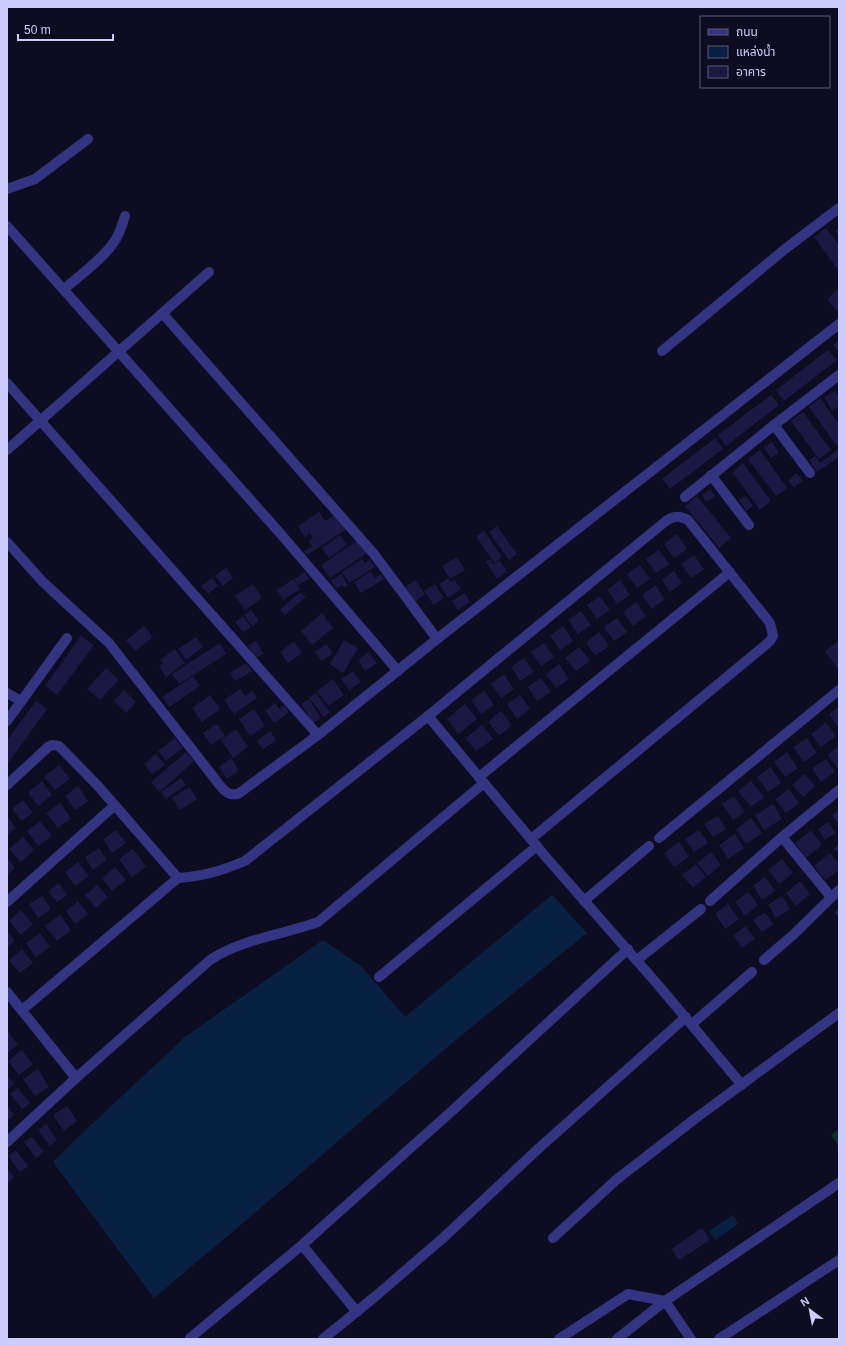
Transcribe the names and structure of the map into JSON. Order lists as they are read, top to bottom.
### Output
{
  "legend": ["ถนน", "แหล่งน้ำ", "อาคาร"],
  "scale_bar": "50 m",
  "north": "top left"
}
